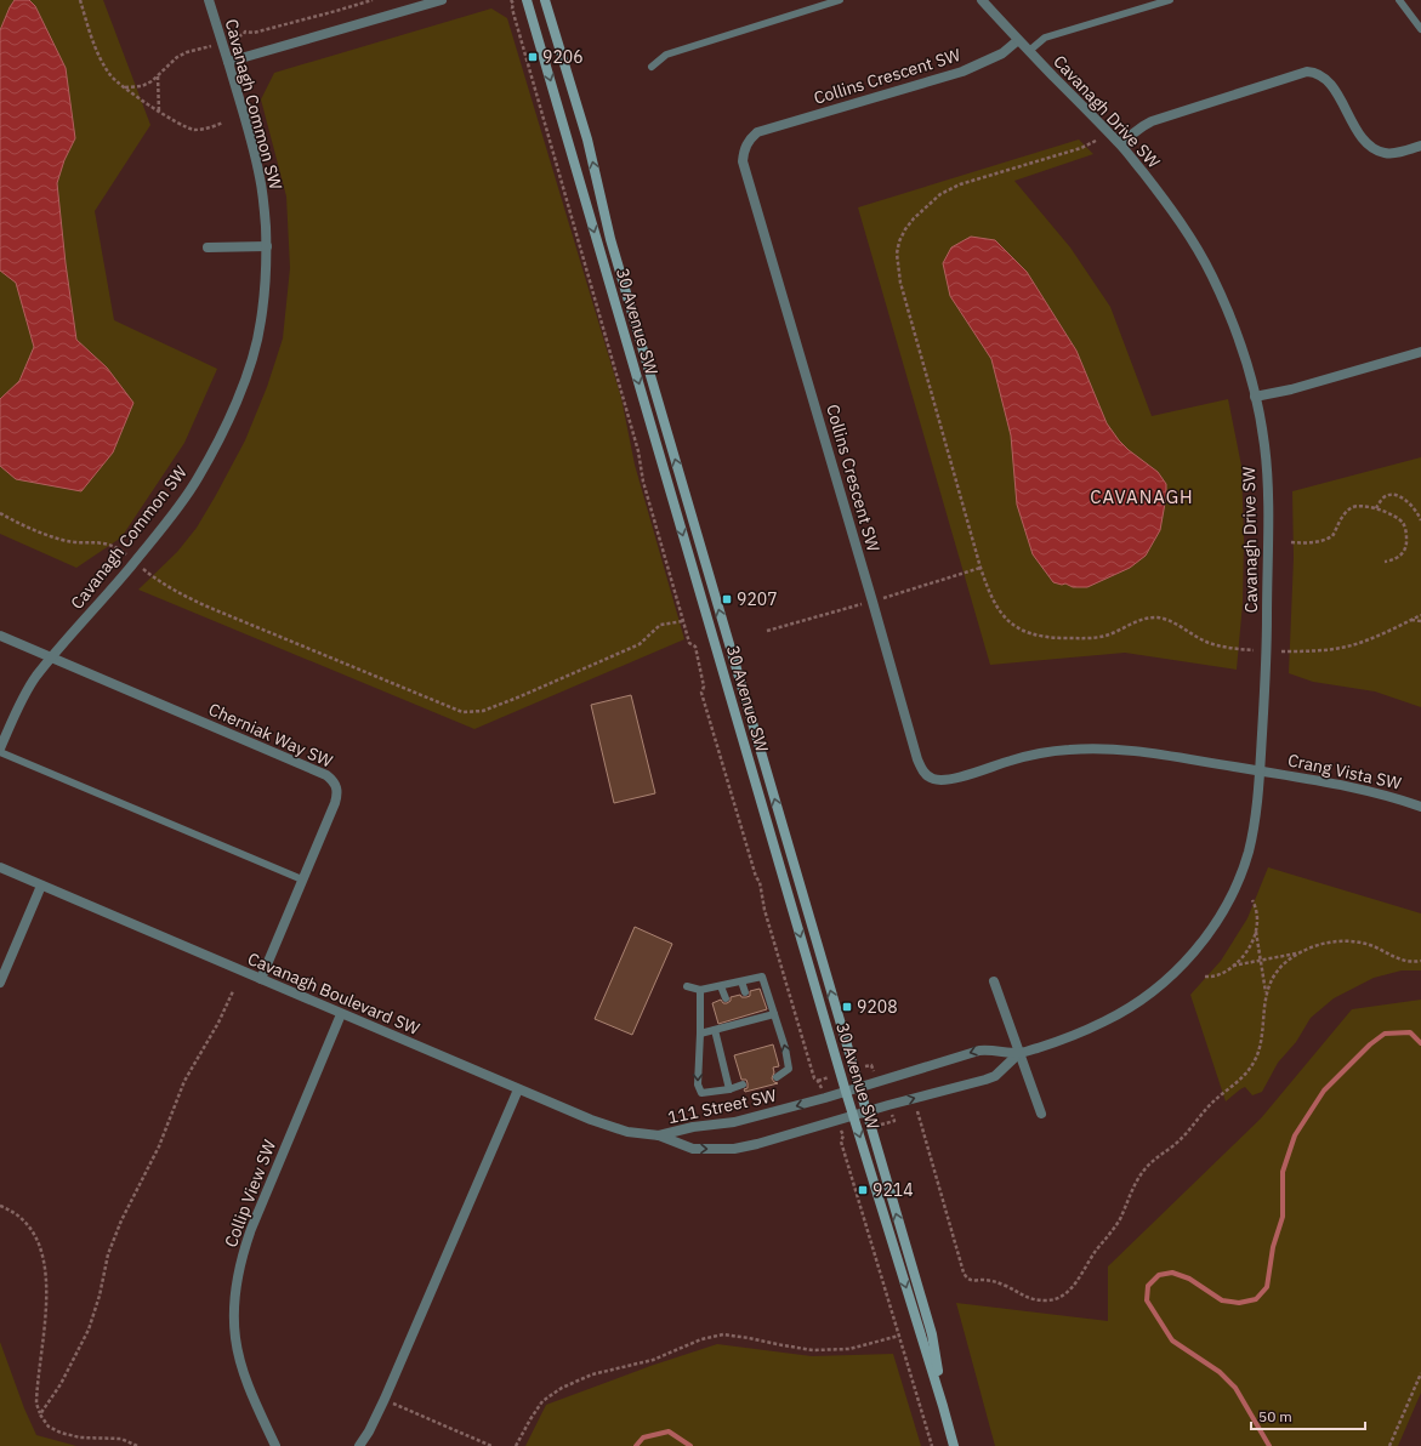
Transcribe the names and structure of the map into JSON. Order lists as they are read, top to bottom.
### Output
{
  "streets": {
    "main road": ["30 Avenue SW"],
    "street": [
      "Collins Crescent SW",
      "Cavanagh Common SW",
      "Cavanagh Drive SW",
      "Cherniak Way SW",
      "Crang Vista SW",
      "Cavanagh Boulevard SW",
      "111 Street SW",
      "Collip View SW"
    ]
  },
  "crossings": [
    ["Collins Crescent SW", "Cavanagh Drive SW"],
    ["Collins Crescent SW", "Crang Vista SW"],
    ["Cavanagh Common SW", "Cherniak Way SW"],
    ["Cavanagh Drive SW", "30 Avenue SW"],
    ["Cavanagh Drive SW", "Crang Vista SW"],
    ["Cavanagh Drive SW", "111 Street SW"],
    ["30 Avenue SW", "111 Street SW"],
    ["Cherniak Way SW", "Cavanagh Boulevard SW"],
    ["Cavanagh Boulevard SW", "111 Street SW"],
    ["Cavanagh Boulevard SW", "Collip View SW"]
  ],
  "districts": ["CAVANAGH"],
  "places": {
    "transit": [
      "9206",
      "9207",
      "9208",
      "9214"
    ]
  },
  "scale_bar": "50 m"
}
